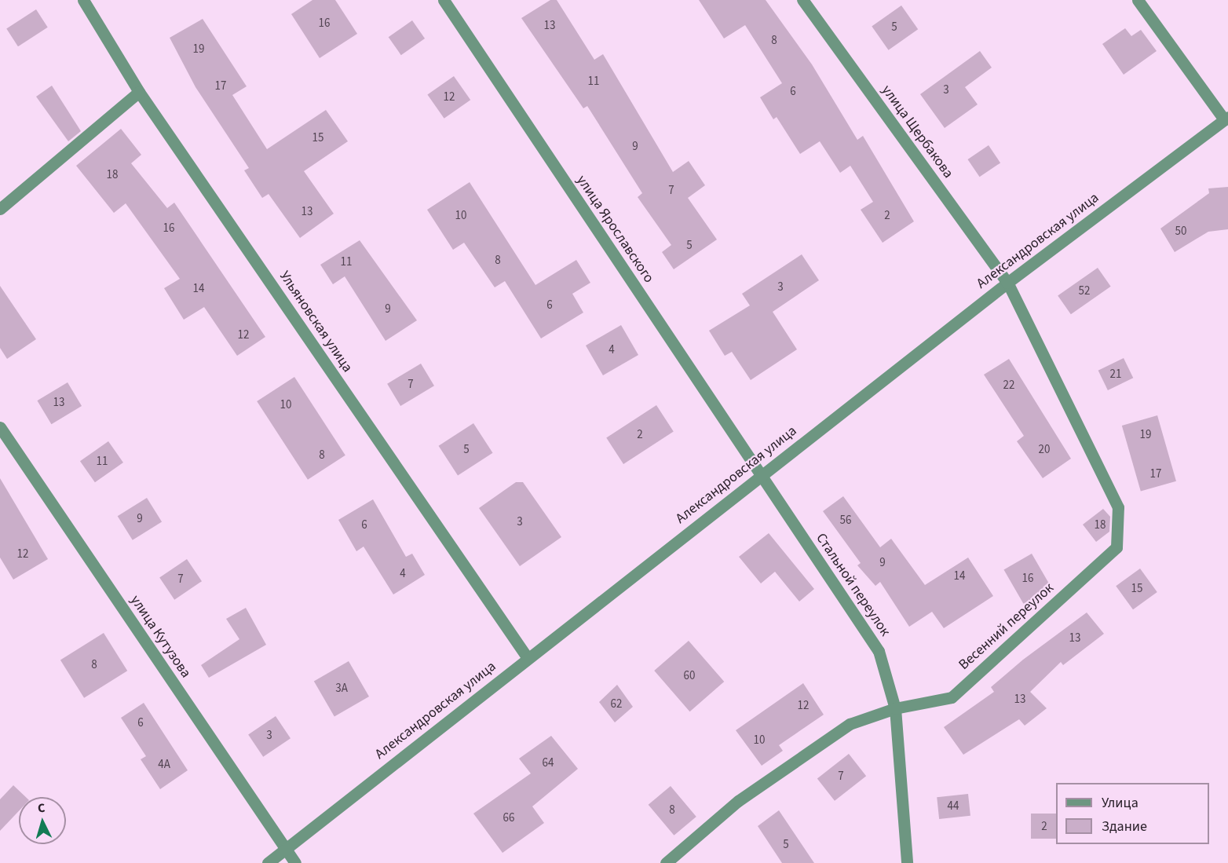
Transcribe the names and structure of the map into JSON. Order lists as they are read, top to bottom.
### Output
{
  "streets": {
    "street": [
      "улица Щербакова",
      "улица Ярославского",
      "Александровская улица",
      "Ульяновская улица",
      "Стальной переулок",
      "Весенний переулок",
      "улица Кутузова"
    ]
  },
  "crossings": [
    ["улица Щербакова", "Александровская улица"],
    ["улица Щербакова", "Весенний переулок"],
    ["улица Ярославского", "Александровская улица"],
    ["улица Ярославского", "Стальной переулок"],
    ["Александровская улица", "Ульяновская улица"],
    ["Александровская улица", "Стальной переулок"],
    ["Александровская улица", "Весенний переулок"],
    ["Александровская улица", "улица Кутузова"],
    ["Стальной переулок", "Весенний переулок"]
  ],
  "house_numbers": [
    "16",
    "13",
    "5",
    "8",
    "19",
    "11",
    "17",
    "3",
    "6",
    "12",
    "15",
    "9",
    "18",
    "7",
    "13",
    "10",
    "2",
    "16",
    "50",
    "5",
    "8",
    "11",
    "3",
    "14",
    "52",
    "6",
    "9",
    "12",
    "4",
    "21",
    "7",
    "22",
    "13",
    "10",
    "2",
    "19",
    "5",
    "20",
    "8",
    "11",
    "17",
    "9",
    "56",
    "3",
    "6",
    "18",
    "12",
    "9",
    "4",
    "14",
    "16",
    "7",
    "15",
    "13",
    "8",
    "60",
    "3А",
    "13",
    "62",
    "12",
    "6",
    "3",
    "10",
    "64",
    "4А",
    "7",
    "44",
    "8",
    "66",
    "2",
    "5"
  ],
  "legend": ["Улица", "Здание"],
  "north": "top"
}
